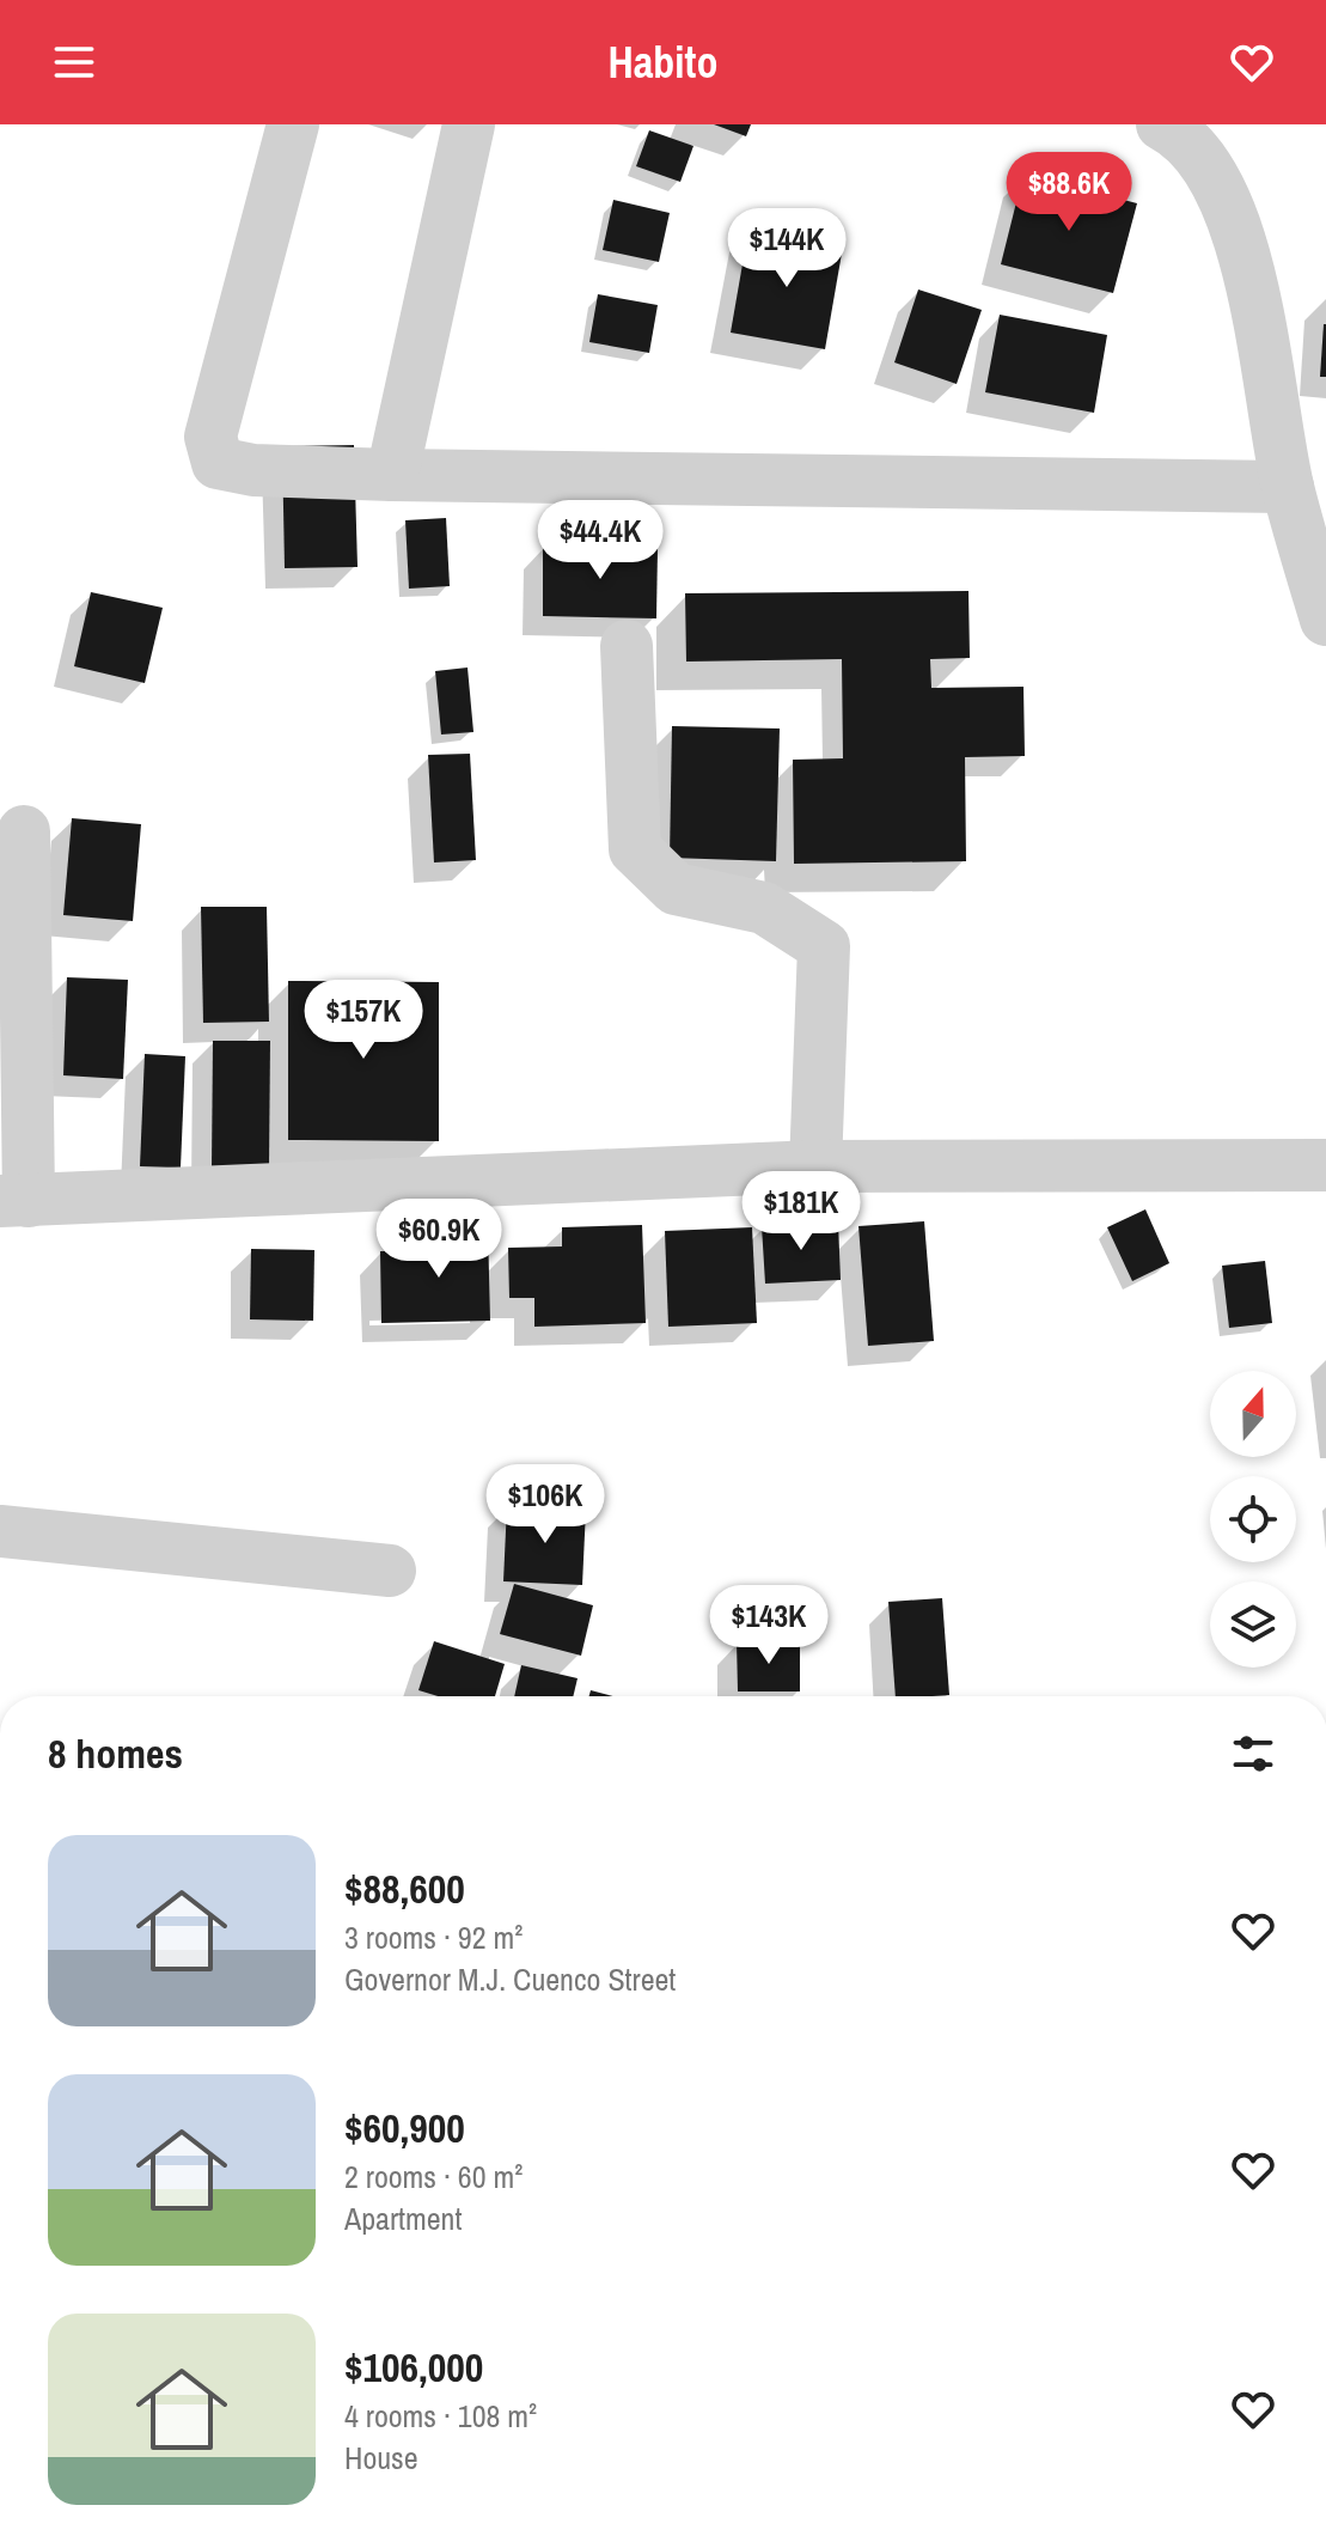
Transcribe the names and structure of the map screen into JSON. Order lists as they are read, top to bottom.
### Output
{
  "north": "top",
  "page": {
    "header": "Habito",
    "price": [
      "$88.6K",
      "$144K",
      "$44.4K",
      "$157K",
      "$181K",
      "$60.9K",
      "$106K",
      "$143K"
    ],
    "heading": "8 homes",
    "list": [
      {
        "name": "$88,600",
        "note": "3 rooms · 92 m² · Governor M.J. Cuenco Street"
      },
      {
        "name": "$60,900",
        "note": "2 rooms · 60 m² · Apartment"
      },
      {
        "name": "$106,000",
        "note": "4 rooms · 108 m² · House"
      }
    ]
  }
}
